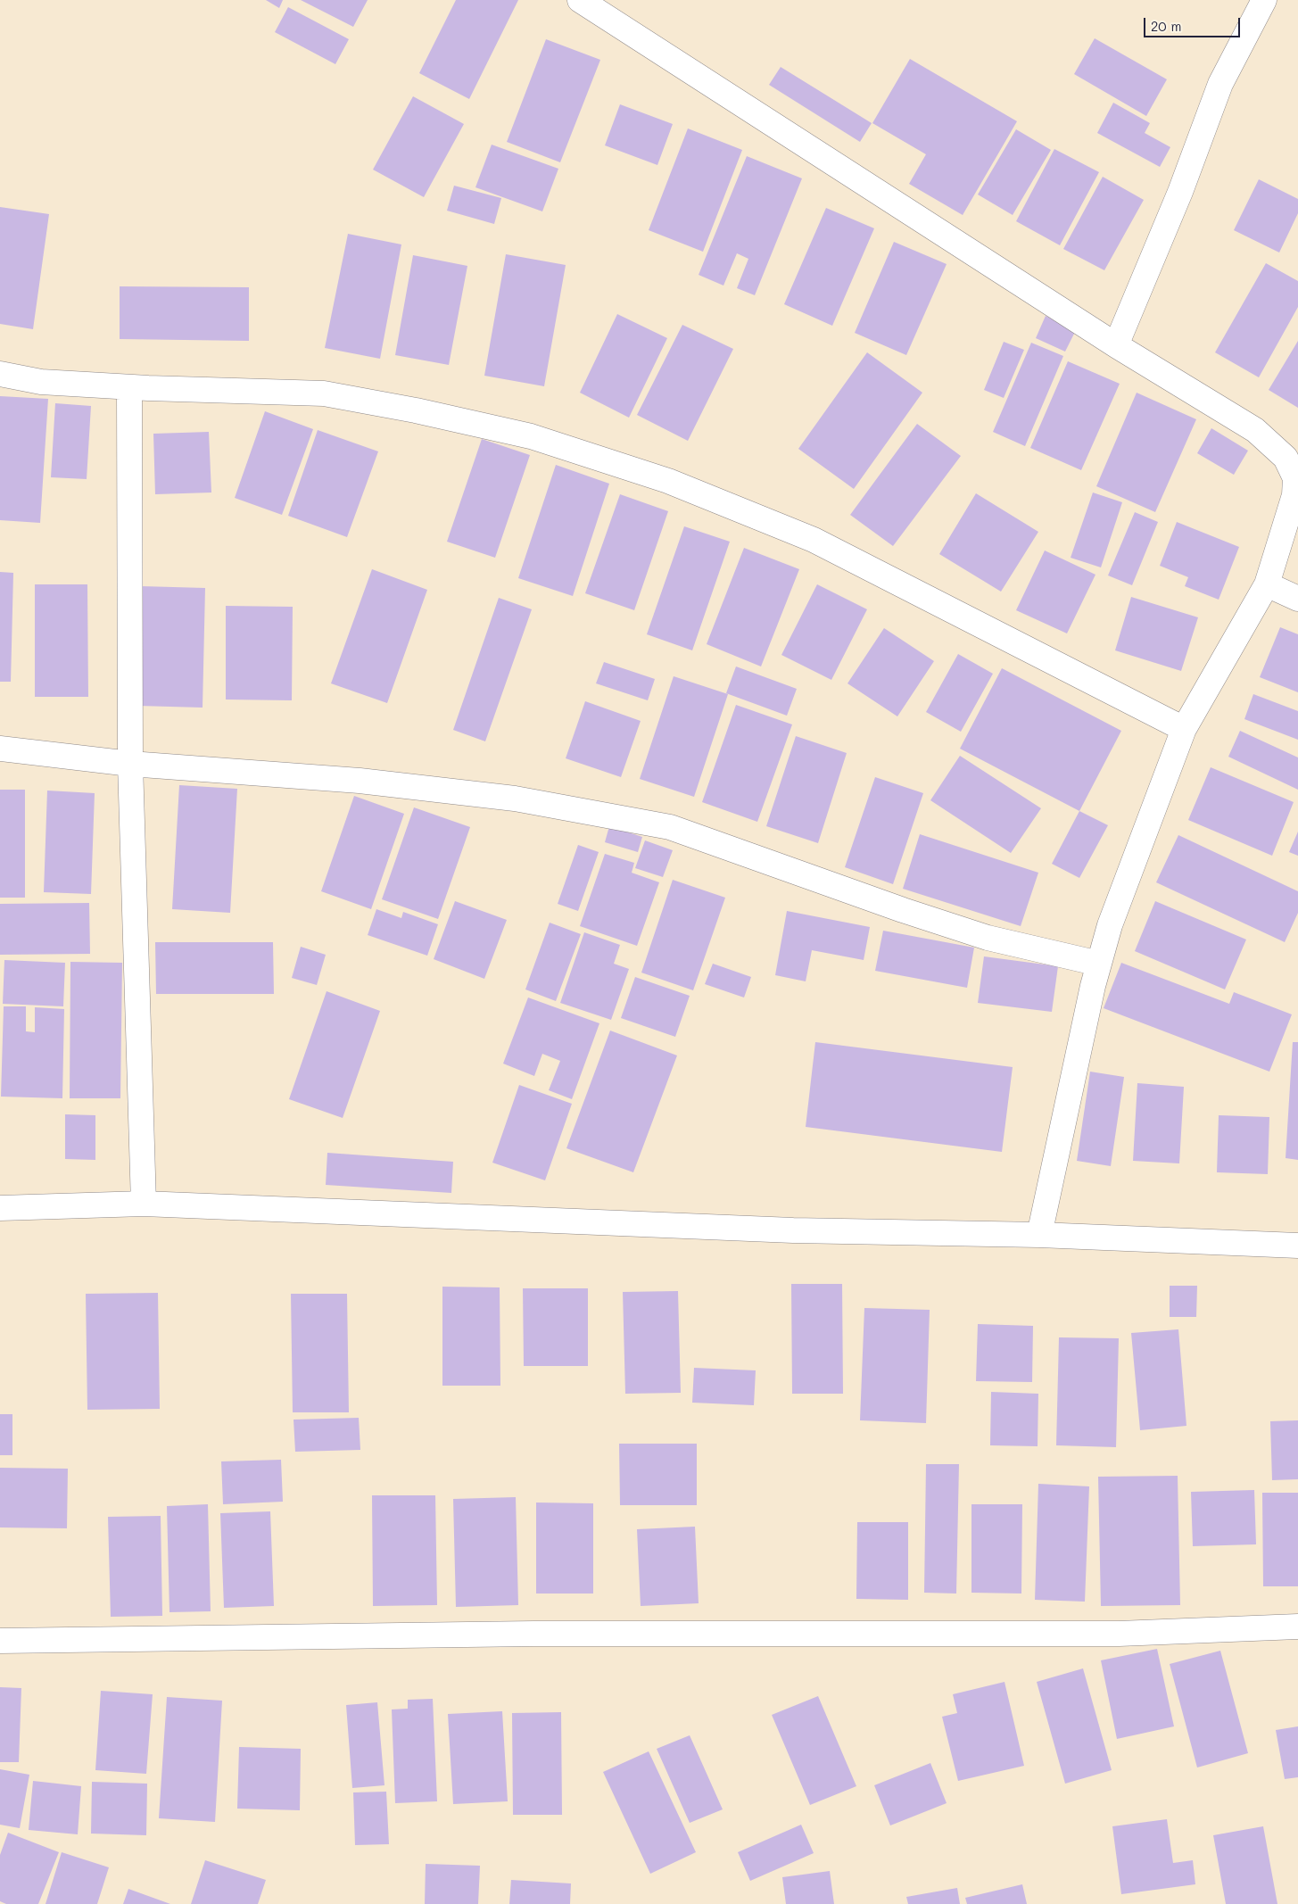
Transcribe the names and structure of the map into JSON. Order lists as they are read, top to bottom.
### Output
{
  "scale_bar": "20 m"
}
